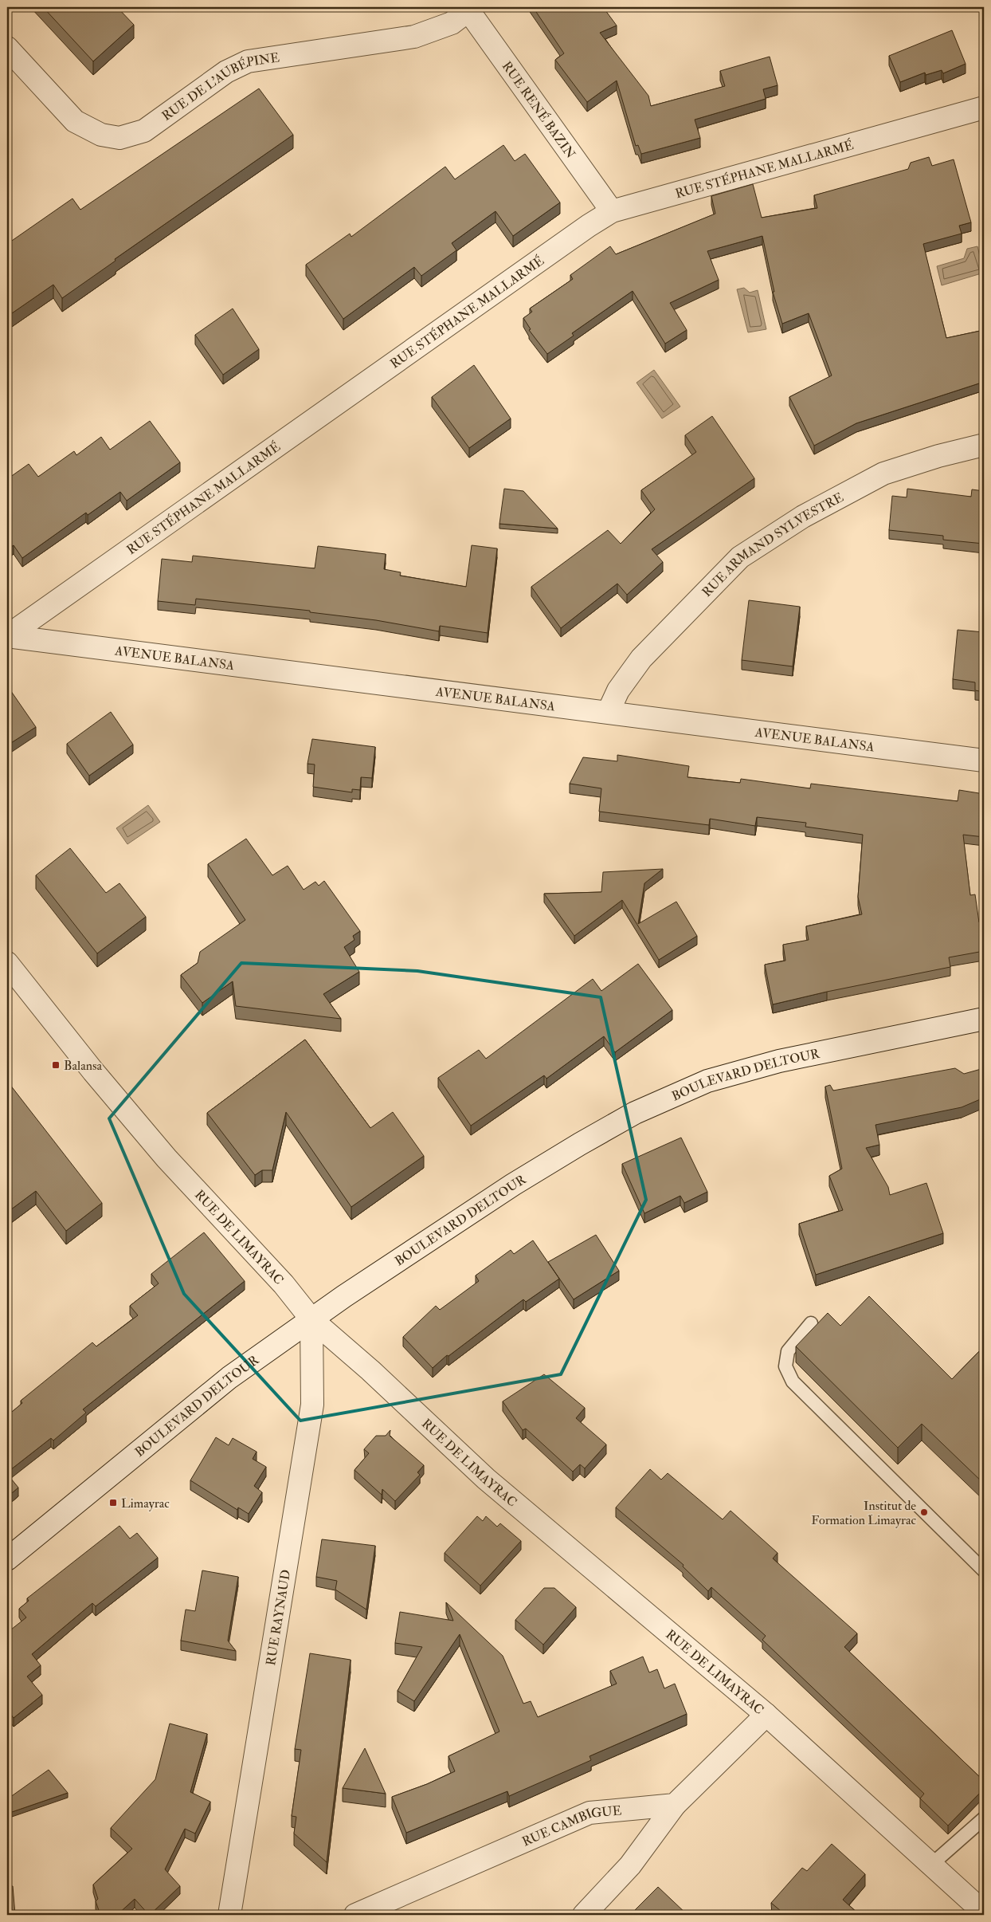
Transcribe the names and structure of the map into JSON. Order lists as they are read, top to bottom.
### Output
{
  "streets": {
    "street": [
      "RUE DE L'AUBÉPINE",
      "RUE RENÉ BAZIN",
      "RUE STÉPHANE MALLARMÉ",
      "RUE ARMAND SYLVESTRE",
      "AVENUE BALANSA",
      "BOULEVARD DELTOUR",
      "RUE DE LIMAYRAC",
      "RUE RAYNAUD",
      "RUE CAMBIGUE"
    ]
  },
  "crossings": [
    ["RUE DE L'AUBÉPINE", "RUE RENÉ BAZIN"],
    ["RUE RENÉ BAZIN", "RUE STÉPHANE MALLARMÉ"],
    ["RUE STÉPHANE MALLARMÉ", "AVENUE BALANSA"],
    ["RUE ARMAND SYLVESTRE", "AVENUE BALANSA"],
    ["BOULEVARD DELTOUR", "RUE DE LIMAYRAC"],
    ["BOULEVARD DELTOUR", "RUE RAYNAUD"],
    ["RUE DE LIMAYRAC", "RUE RAYNAUD"]
  ],
  "places": {
    "transit": ["Balansa", "Limayrac"],
    "other": ["Institut de Formation Limayrac"]
  }
}
